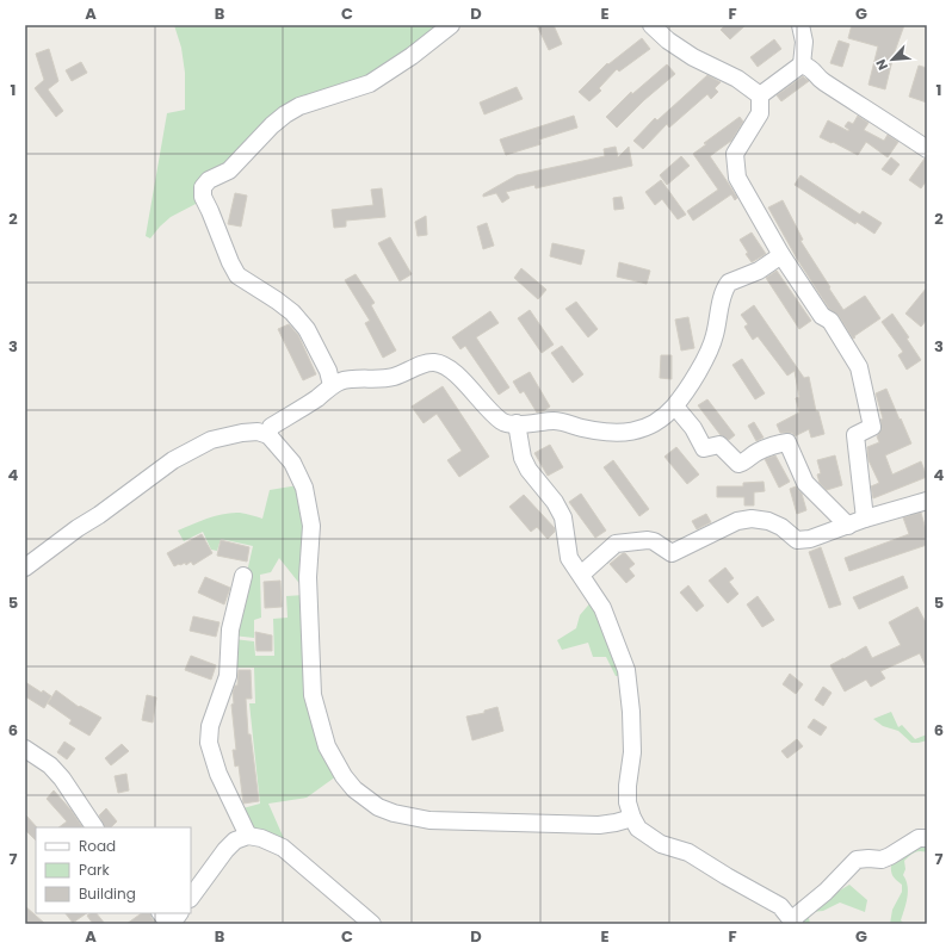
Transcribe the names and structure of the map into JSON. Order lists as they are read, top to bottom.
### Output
{
  "legend": ["Road", "Park", "Building"],
  "north": "bottom left",
  "grid": {
    "columns": [
      "A",
      "B",
      "C",
      "D",
      "E",
      "F",
      "G"
    ],
    "rows": [
      "1",
      "2",
      "3",
      "4",
      "5",
      "6",
      "7"
    ]
  }
}
